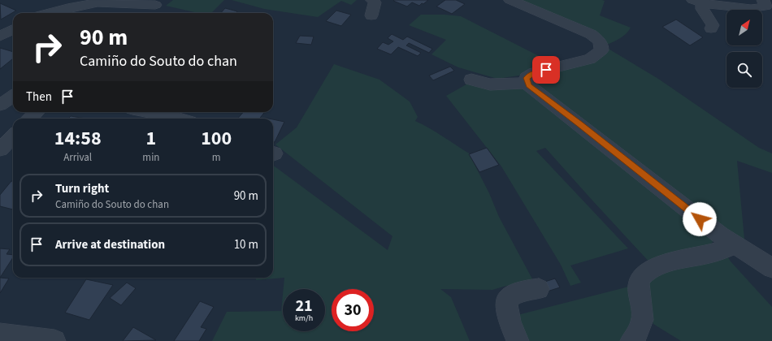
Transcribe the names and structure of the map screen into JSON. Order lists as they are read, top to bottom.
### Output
{
  "north": "top right",
  "page": {
    "turn": ["90 m", "Camiño do Souto do chan"],
    "then": "Then",
    "eta": [
      "14:58",
      "Arrival",
      "1",
      "min",
      "100",
      "m"
    ],
    "list": [
      {
        "name": "Turn right",
        "note": "Camiño do Souto do chan",
        "value": "90 m"
      },
      {
        "name": "Arrive at destination",
        "value": "10 m"
      }
    ],
    "speed": "21 km/h",
    "limit": "30"
  }
}
